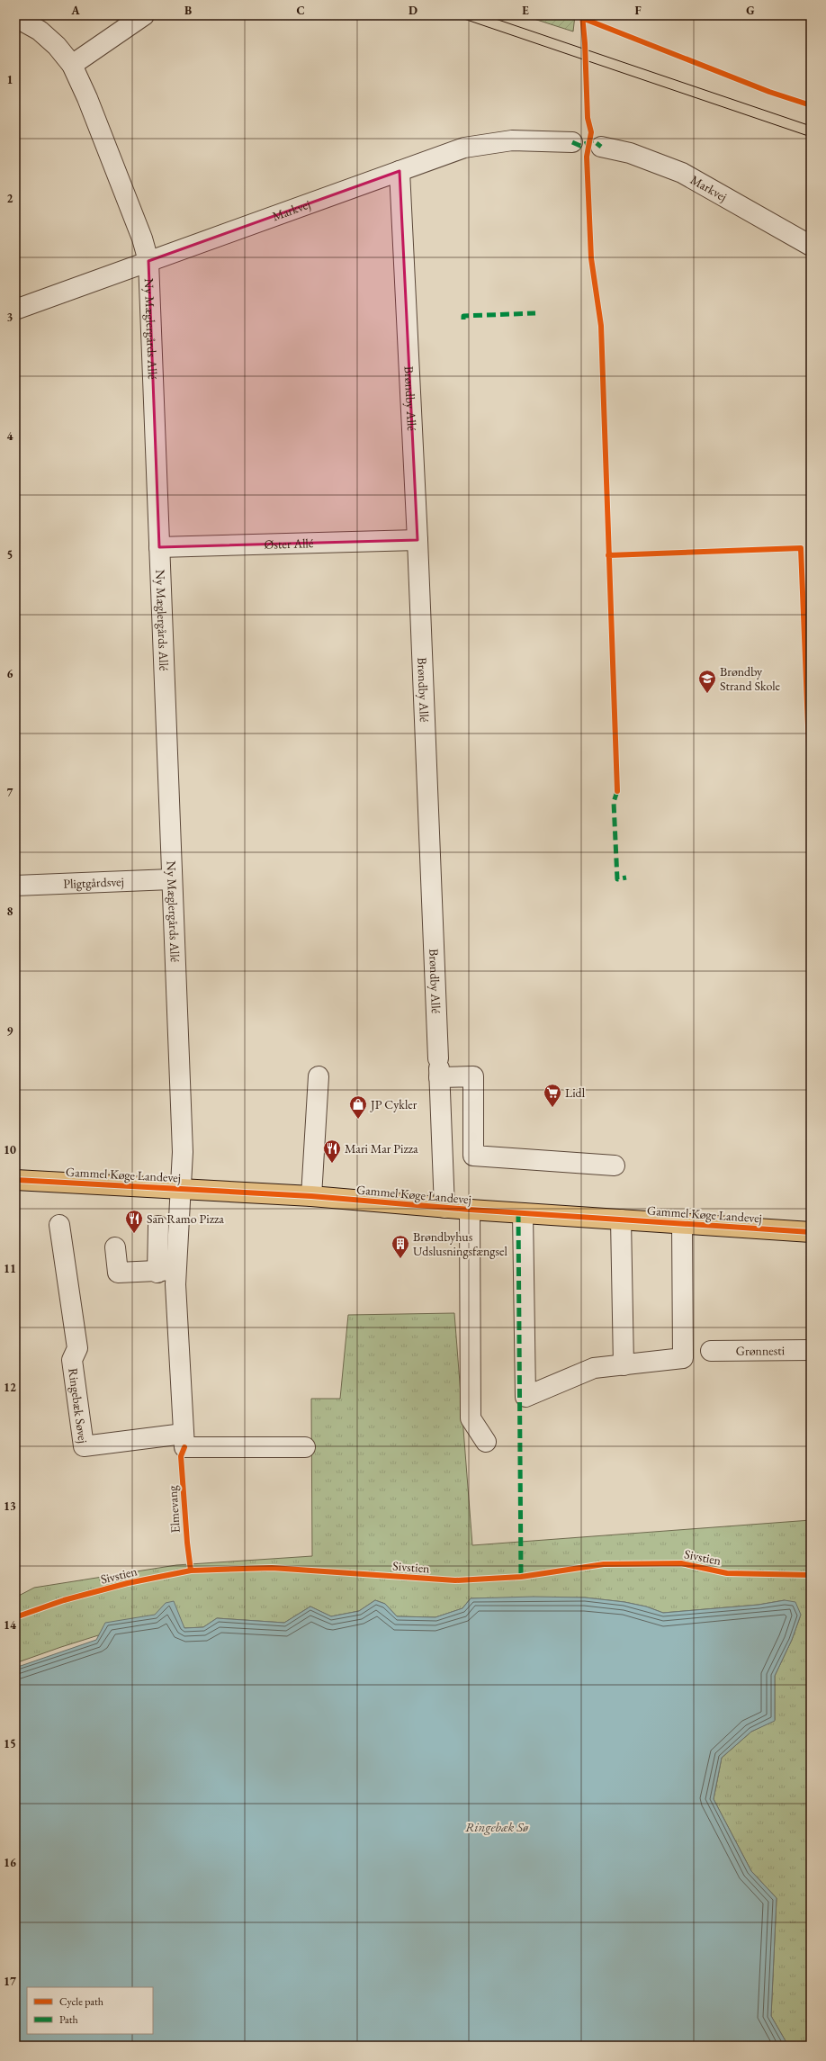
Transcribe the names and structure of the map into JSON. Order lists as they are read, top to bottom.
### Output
{
  "streets": {
    "main road": ["Gammel Køge Landevej"],
    "street": [
      "Markvej",
      "Ny Mæglergårds Allé",
      "Brøndby Allé",
      "Øster Allé",
      "Pligtgårdsvej",
      "Grønnesti",
      "Ringebæk Søvej"
    ],
    "cycle path": ["Elmevang", "Sivstien"]
  },
  "crossings": [
    ["Markvej", "Ny Mæglergårds Allé"],
    ["Markvej", "Brøndby Allé"],
    ["Ny Mæglergårds Allé", "Øster Allé"],
    ["Ny Mæglergårds Allé", "Pligtgårdsvej"],
    ["Ny Mæglergårds Allé", "Gammel Køge Landevej"],
    ["Brøndby Allé", "Øster Allé"],
    ["Brøndby Allé", "Gammel Køge Landevej"]
  ],
  "water": ["Ringebæk Sø"],
  "places": {
    "school or university": ["Brøndby Strand Skole"],
    "supermarket": ["Lidl"],
    "shop": ["JP Cykler"],
    "restaurant": ["Mari Mar Pizza", "San Ramo Pizza"],
    "building": ["Brøndbyhus Udslusningsfængsel"]
  },
  "legend": ["Cycle path", "Path"],
  "grid": {
    "columns": [
      "A",
      "B",
      "C",
      "D",
      "E",
      "F",
      "G"
    ],
    "rows": [
      "1",
      "2",
      "3",
      "4",
      "5",
      "6",
      "7",
      "8",
      "9",
      "10",
      "11",
      "12",
      "13",
      "14",
      "15",
      "16",
      "17"
    ]
  }
}
